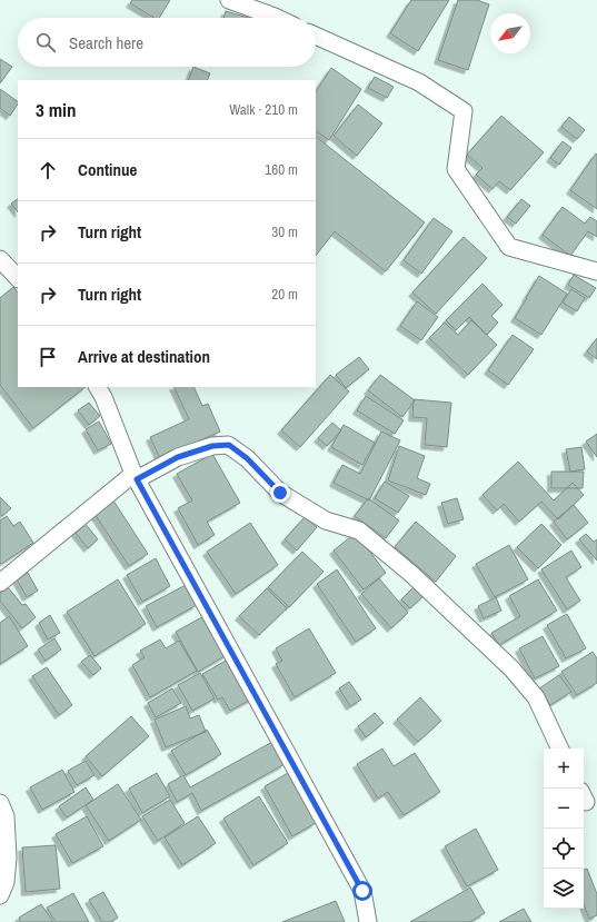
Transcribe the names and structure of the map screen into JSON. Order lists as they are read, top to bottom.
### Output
{
  "north": "bottom left",
  "page": {
    "search": "Search here",
    "heading": ["3 min", "Walk · 210 m"],
    "list": [
      ["Continue", "160 m"],
      ["Turn right", "30 m"],
      ["Turn right", "20 m"],
      "Arrive at destination"
    ],
    "map_buttons": ["+", "−"]
  }
}
